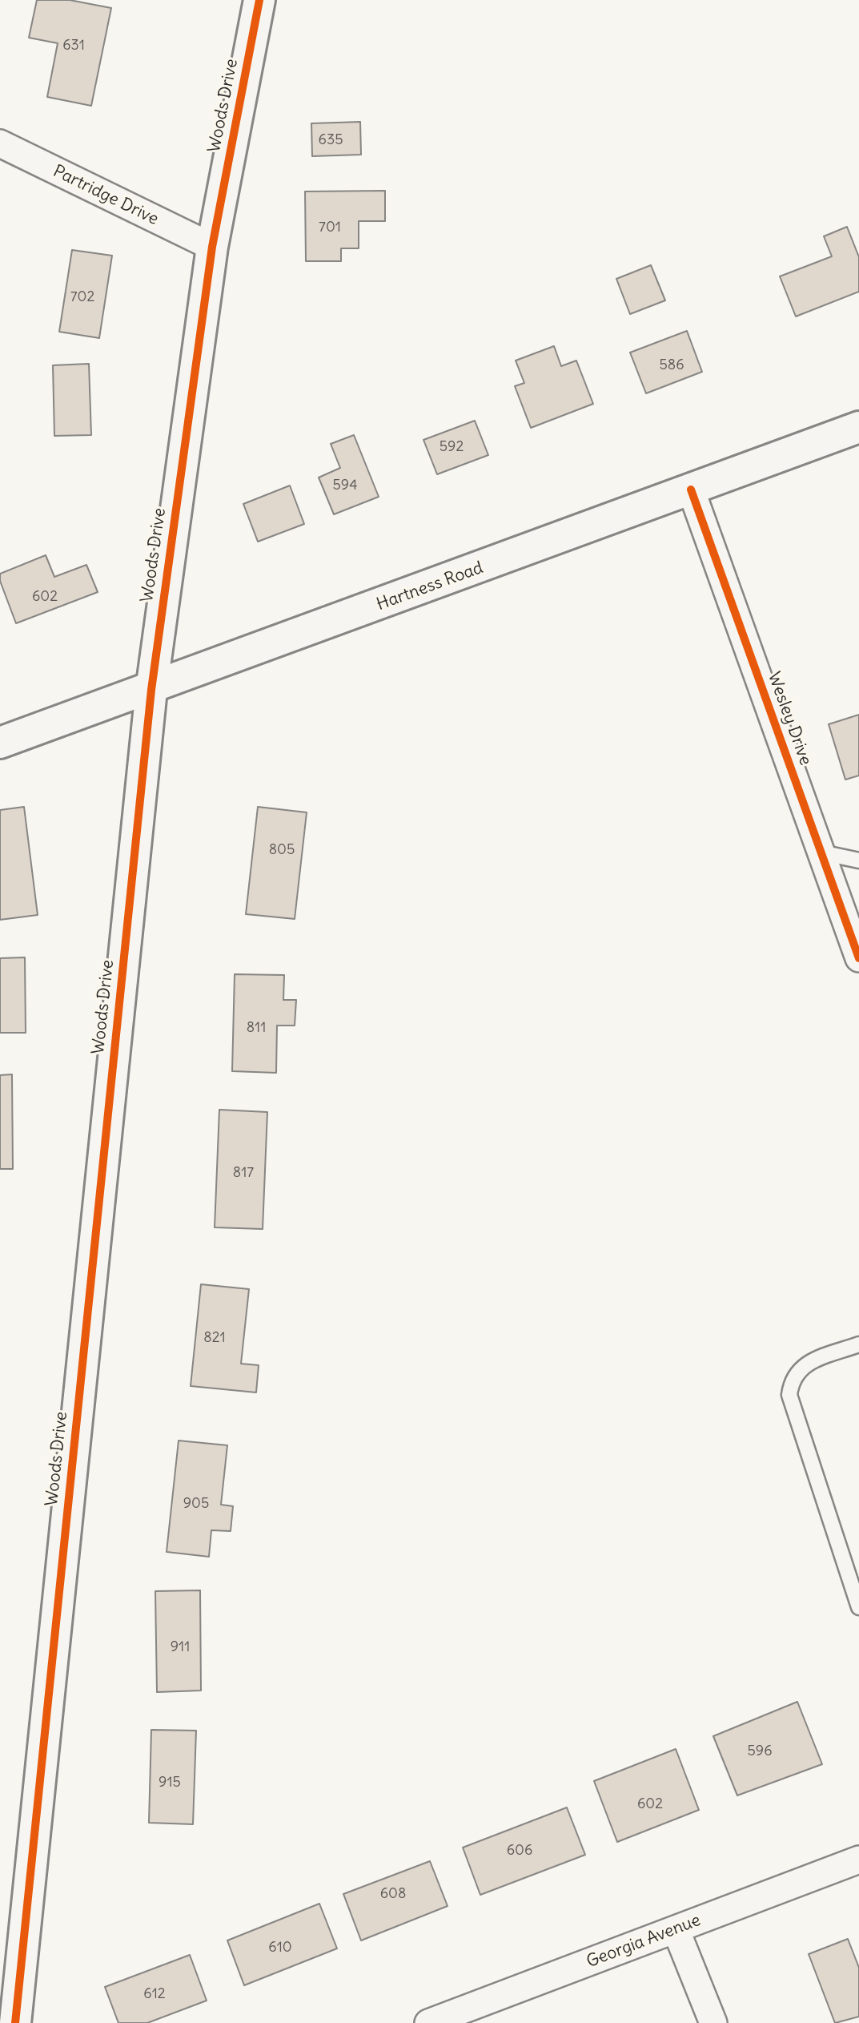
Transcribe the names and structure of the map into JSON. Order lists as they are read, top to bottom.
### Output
{
  "streets": {
    "street": [
      "Woods Drive",
      "Partridge Drive",
      "Hartness Road",
      "Wesley Drive",
      "Georgia Avenue"
    ]
  },
  "crossings": [
    ["Woods Drive", "Partridge Drive"],
    ["Woods Drive", "Hartness Road"],
    ["Hartness Road", "Wesley Drive"]
  ],
  "house_numbers": [
    "631",
    "635",
    "701",
    "702",
    "586",
    "592",
    "594",
    "602",
    "805",
    "811",
    "817",
    "821",
    "905",
    "911",
    "596",
    "915",
    "602",
    "606",
    "608",
    "610",
    "612"
  ]
}
